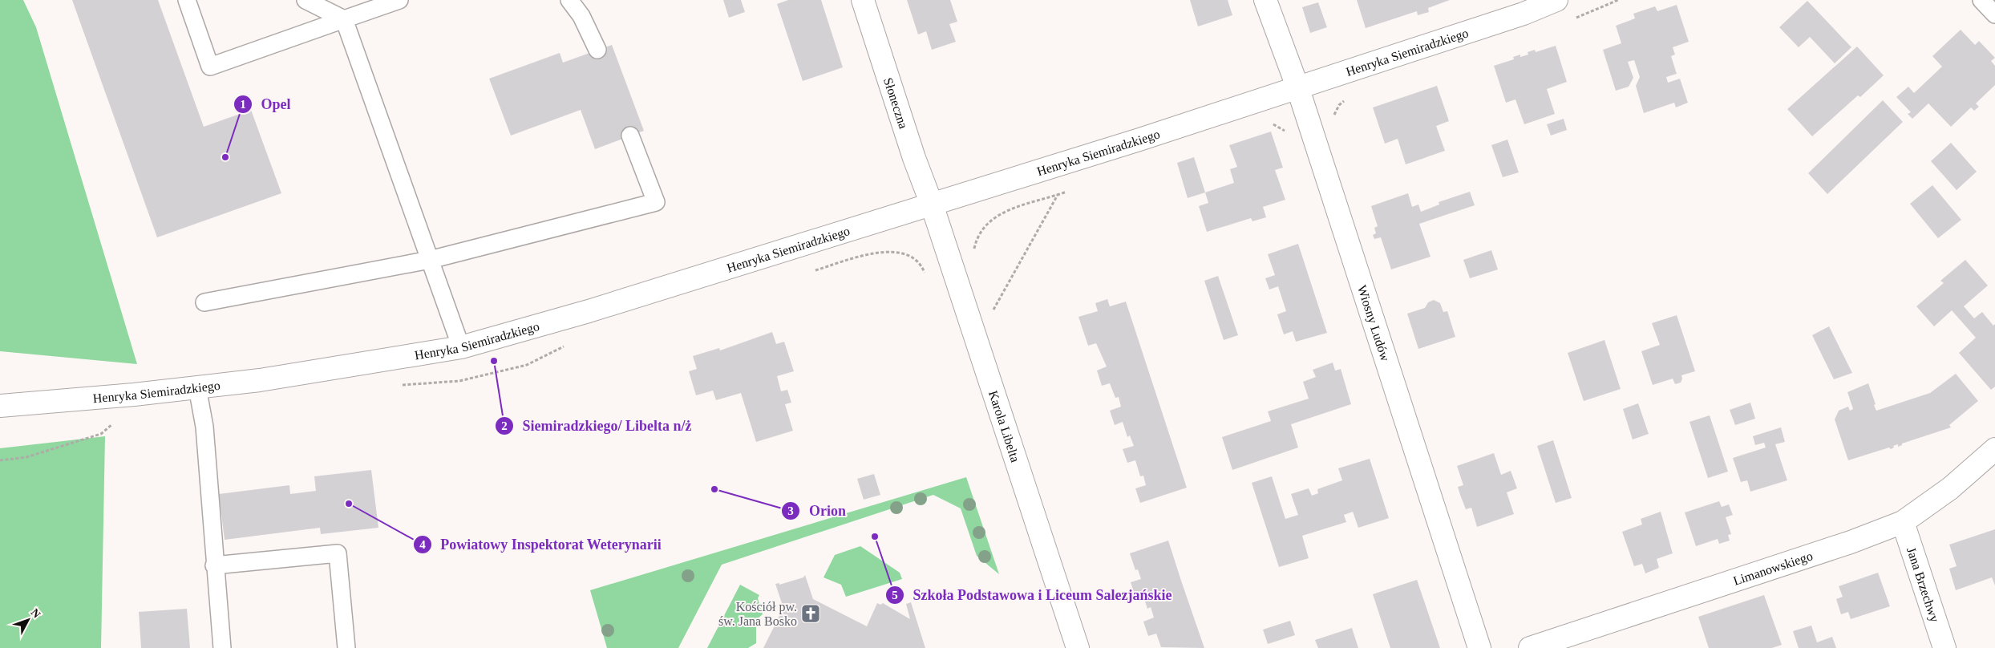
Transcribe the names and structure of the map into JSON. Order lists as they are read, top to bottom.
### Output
{
  "streets": {
    "street": [
      "Henryka Siemiradzkiego",
      "Słoneczna",
      "Wiosny Ludów",
      "Karola Libelta",
      "Limanowskiego",
      "Jana Brzechwy"
    ]
  },
  "crossings": [
    ["Henryka Siemiradzkiego", "Słoneczna"],
    ["Henryka Siemiradzkiego", "Wiosny Ludów"],
    ["Henryka Siemiradzkiego", "Karola Libelta"],
    ["Słoneczna", "Karola Libelta"],
    ["Limanowskiego", "Jana Brzechwy"]
  ],
  "places": {
    "other": [
      "Opel",
      "Siemiradzkiego/ Libelta n/ż",
      "Orion",
      "Powiatowy Inspektorat Weterynarii",
      "Szkoła Podstawowa i Liceum Salezjańskie"
    ],
    "church": ["Kościół pw. św. Jana Bosko"]
  },
  "north": "top right"
}
